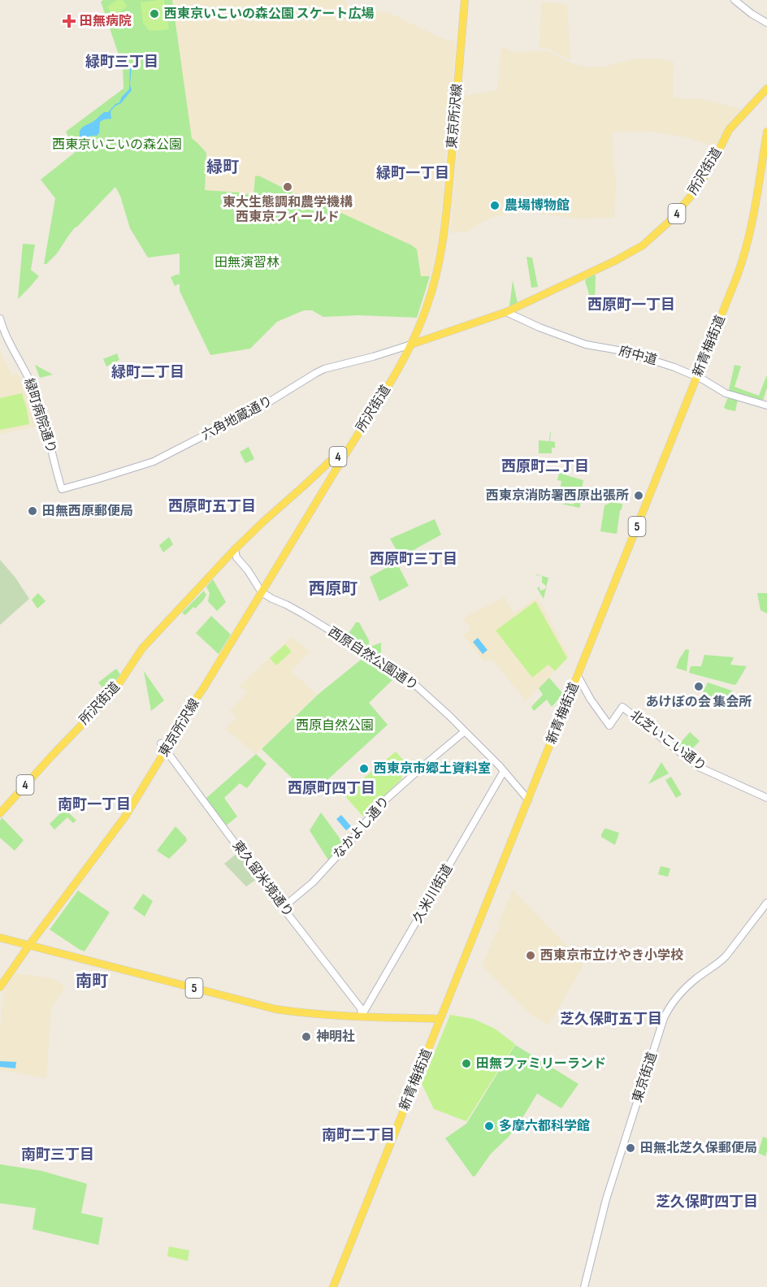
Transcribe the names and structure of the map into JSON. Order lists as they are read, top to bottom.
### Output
{
  "streets": {
    "main road": [
      "東京所沢線",
      "所沢街道",
      "4",
      "新青梅街道",
      "5"
    ],
    "street": [
      "府中道",
      "緑町病院通り",
      "六角地蔵通り",
      "西原自然公園通り",
      "北芝いこい通り",
      "なかよし通り",
      "東久留米境通り",
      "久米川街道",
      "東京街道"
    ]
  },
  "crossings": [
    ["東京所沢線", "所沢街道"],
    ["東京所沢線", "六角地蔵通り"],
    ["東京所沢線", "5"],
    ["東京所沢線", "西原自然公園通り"],
    ["東京所沢線", "東久留米境通り"],
    ["所沢街道", "府中道"],
    ["所沢街道", "六角地蔵通り"],
    ["新青梅街道", "府中道"],
    ["新青梅街道", "5"],
    ["新青梅街道", "西原自然公園通り"],
    ["新青梅街道", "北芝いこい通り"],
    ["緑町病院通り", "六角地蔵通り"],
    ["5", "東久留米境通り"],
    ["5", "久米川街道"],
    ["西原自然公園通り", "なかよし通り"],
    ["西原自然公園通り", "久米川街道"],
    ["なかよし通り", "東久留米境通り"],
    ["東久留米境通り", "久米川街道"]
  ],
  "districts": [
    "緑町三丁目",
    "緑町",
    "緑町一丁目",
    "西原町一丁目",
    "緑町二丁目",
    "西原町二丁目",
    "西原町五丁目",
    "西原町三丁目",
    "西原町",
    "西原町四丁目",
    "南町一丁目",
    "南町",
    "芝久保町五丁目",
    "南町二丁目",
    "南町三丁目",
    "芝久保町四丁目"
  ],
  "parks": ["西東京いこいの森公園", "田無演習林", "西原自然公園"],
  "places": {
    "other": [
      "西東京いこいの森公園 スケート広場",
      "東大生態調和農学機構 西東京フィールド",
      "農場博物館",
      "西東京消防署西原出張所",
      "田無西原郵便局",
      "あけぼの会 集会所",
      "西東京市郷土資料室",
      "西東京市立けやき小学校",
      "神明社",
      "田無ファミリーランド",
      "多摩六都科学館",
      "田無北芝久保郵便局"
    ],
    "health": ["田無病院"]
  }
}
